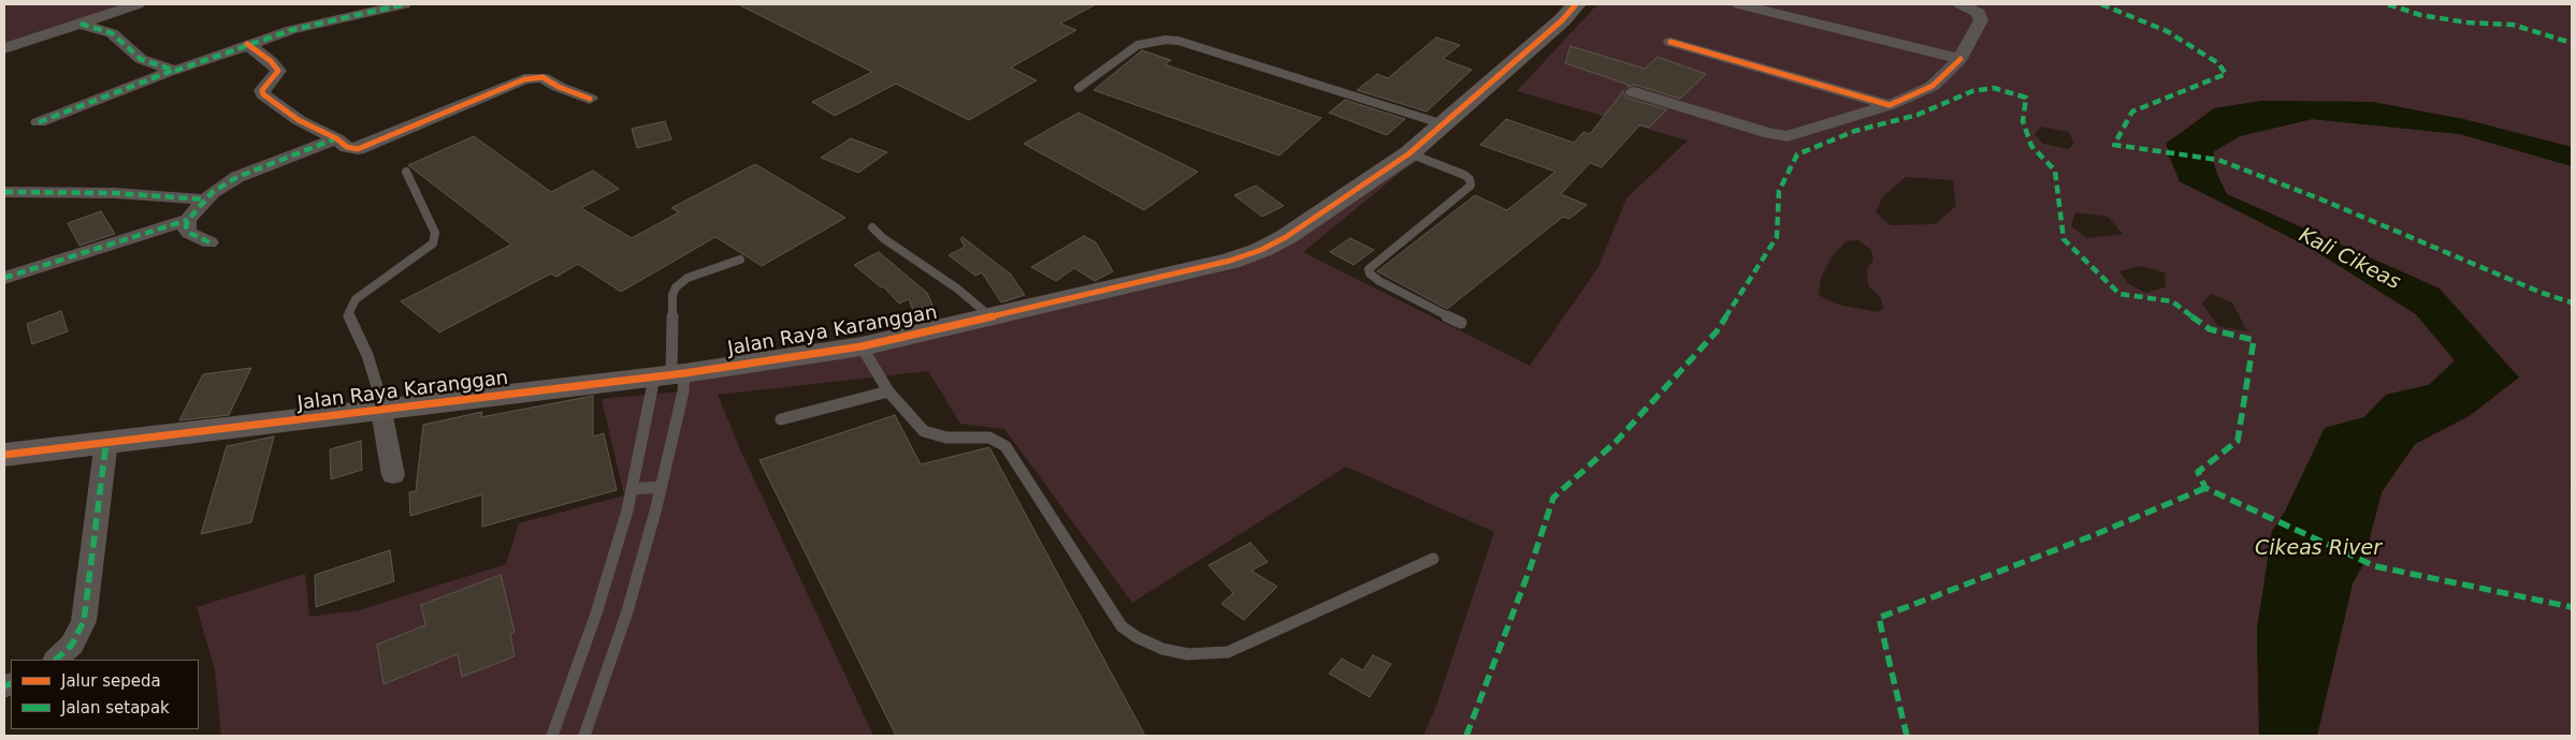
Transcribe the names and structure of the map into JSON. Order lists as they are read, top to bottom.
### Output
{
  "streets": {
    "street": ["Jalan Raya Karanggan"]
  },
  "water": ["Kali Cikeas", "Cikeas River"],
  "legend": ["Jalur sepeda", "Jalan setapak"]
}
